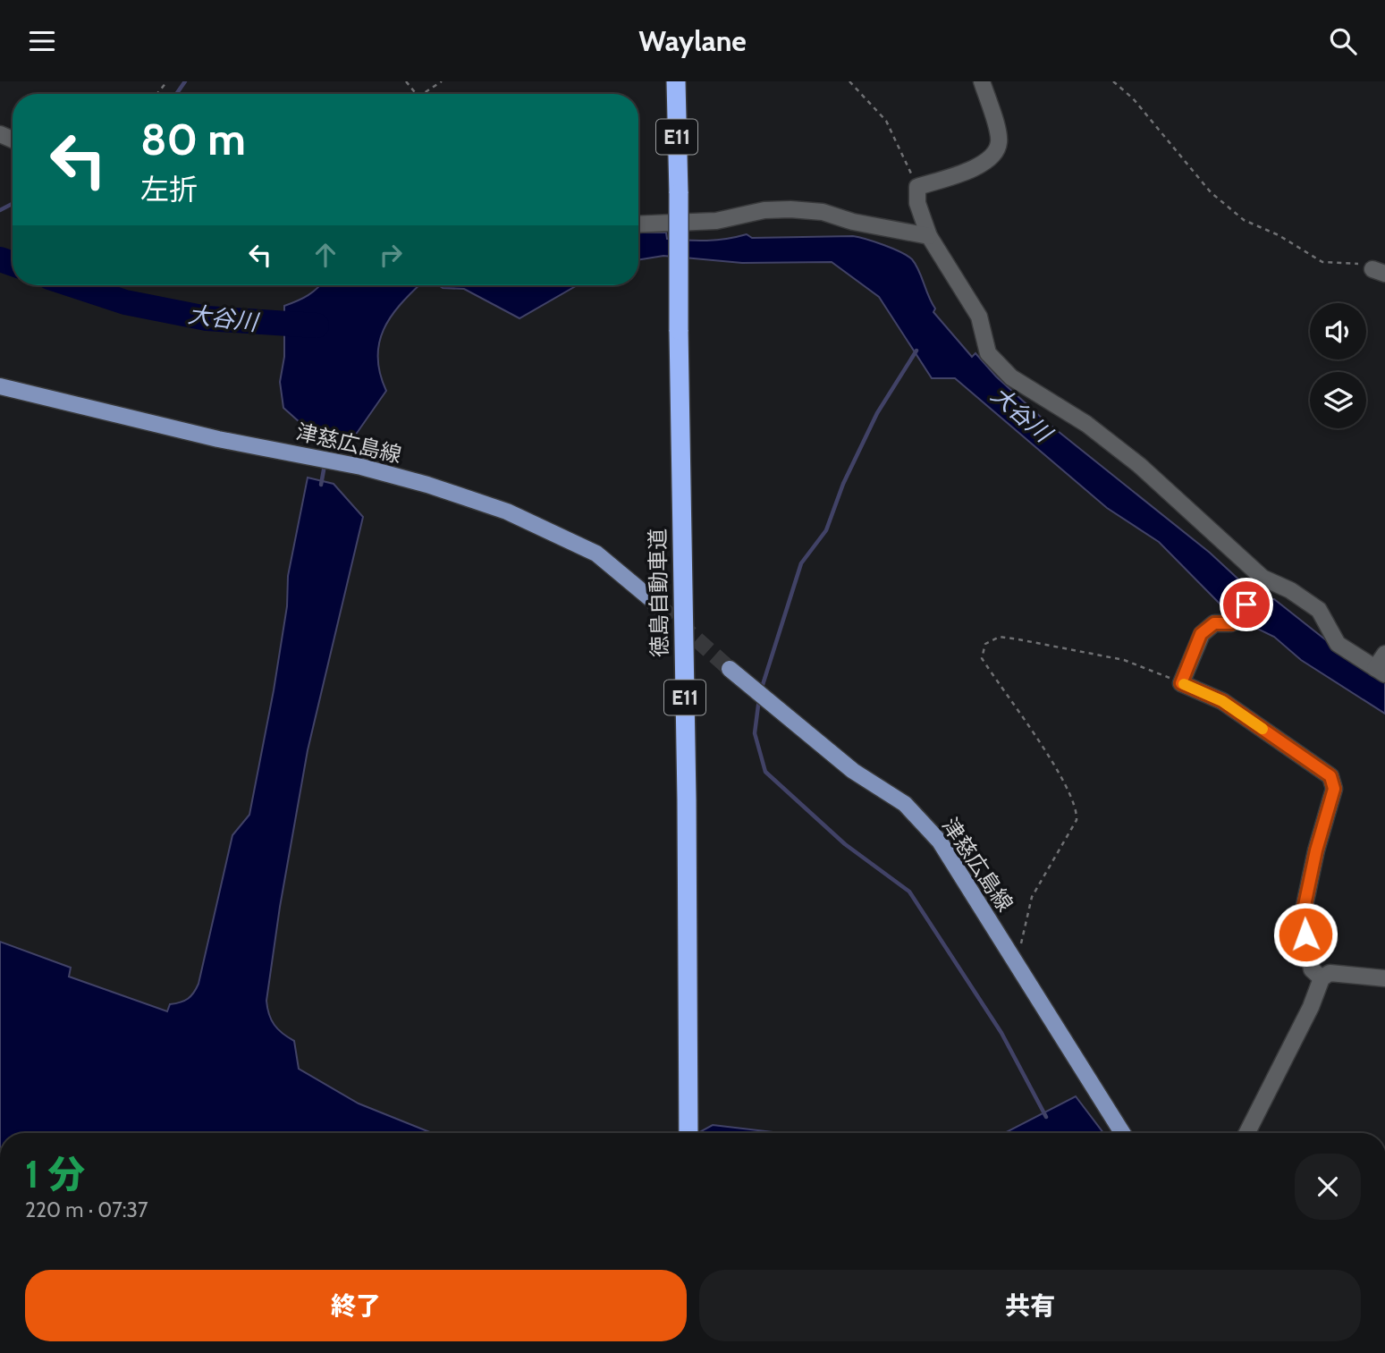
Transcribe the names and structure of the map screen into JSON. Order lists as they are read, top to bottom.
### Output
{
  "streets": {
    "highway": ["E11", "徳島自動車道"],
    "main road": ["津慈広島線"]
  },
  "water": ["大谷川"],
  "page": {
    "header": "Waylane",
    "turn": ["80 m", "左折"],
    "heading": ["1 分", "220 m · 07:37"],
    "buttons": ["終了", "共有"]
  }
}
